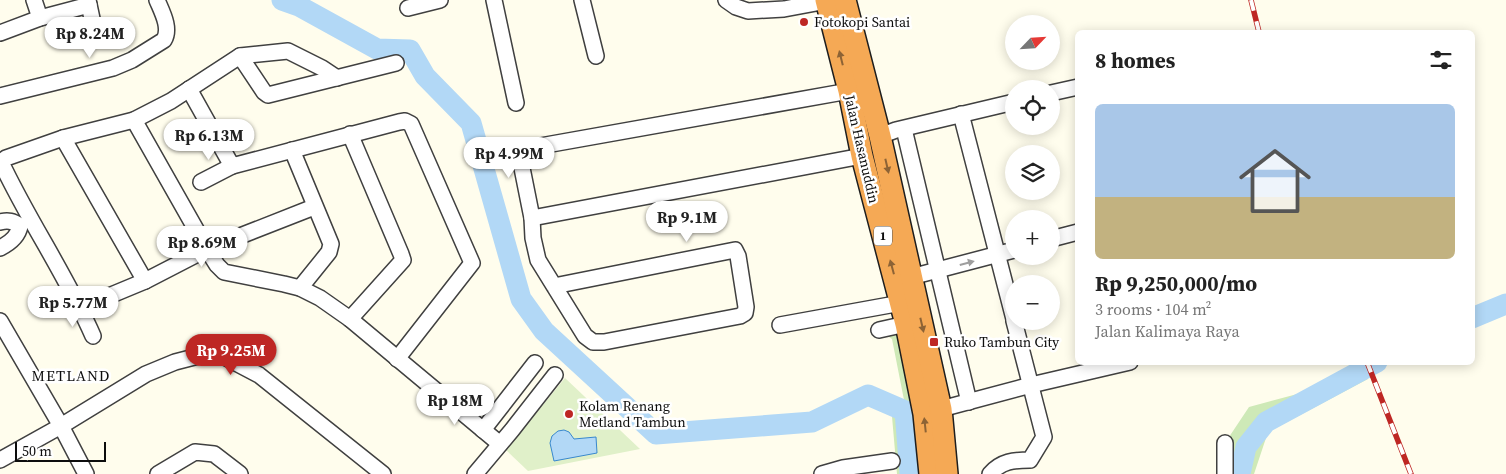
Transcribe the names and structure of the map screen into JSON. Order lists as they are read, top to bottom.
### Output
{
  "streets": {
    "highway": ["Jalan Hasanuddin", "1"]
  },
  "districts": ["METLAND"],
  "places": {
    "other": ["Fotokopi Santai", "Kolam Renang Metland Tambun"],
    "transit": ["Ruko Tambun City"]
  },
  "scale_bar": "50 m",
  "north": "top right",
  "page": {
    "map_buttons": ["+", "−"],
    "price": [
      "Rp 8.24M",
      "Rp 6.13M",
      "Rp 4.99M",
      "Rp 9.1M",
      "Rp 8.69M",
      "Rp 5.77M",
      "Rp 9.25M",
      "Rp 18M"
    ],
    "heading": "8 homes",
    "list": [
      {
        "name": "Rp 9,250,000/mo",
        "note": "3 rooms · 104 m² · Jalan Kalimaya Raya"
      }
    ],
    "scale": "50 m"
  }
}
